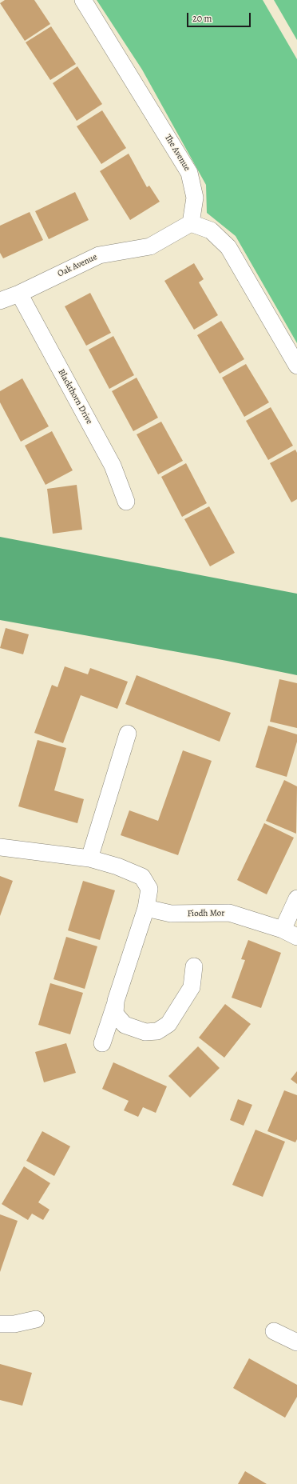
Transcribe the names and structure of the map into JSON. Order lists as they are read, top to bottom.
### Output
{
  "streets": {
    "street": [
      "The Avenue",
      "Oak Avenue",
      "Blackthorn Drive",
      "Fiodh Mor"
    ]
  },
  "crossings": [
    ["The Avenue", "Oak Avenue"],
    ["Oak Avenue", "Blackthorn Drive"]
  ],
  "scale_bar": "20 m"
}
